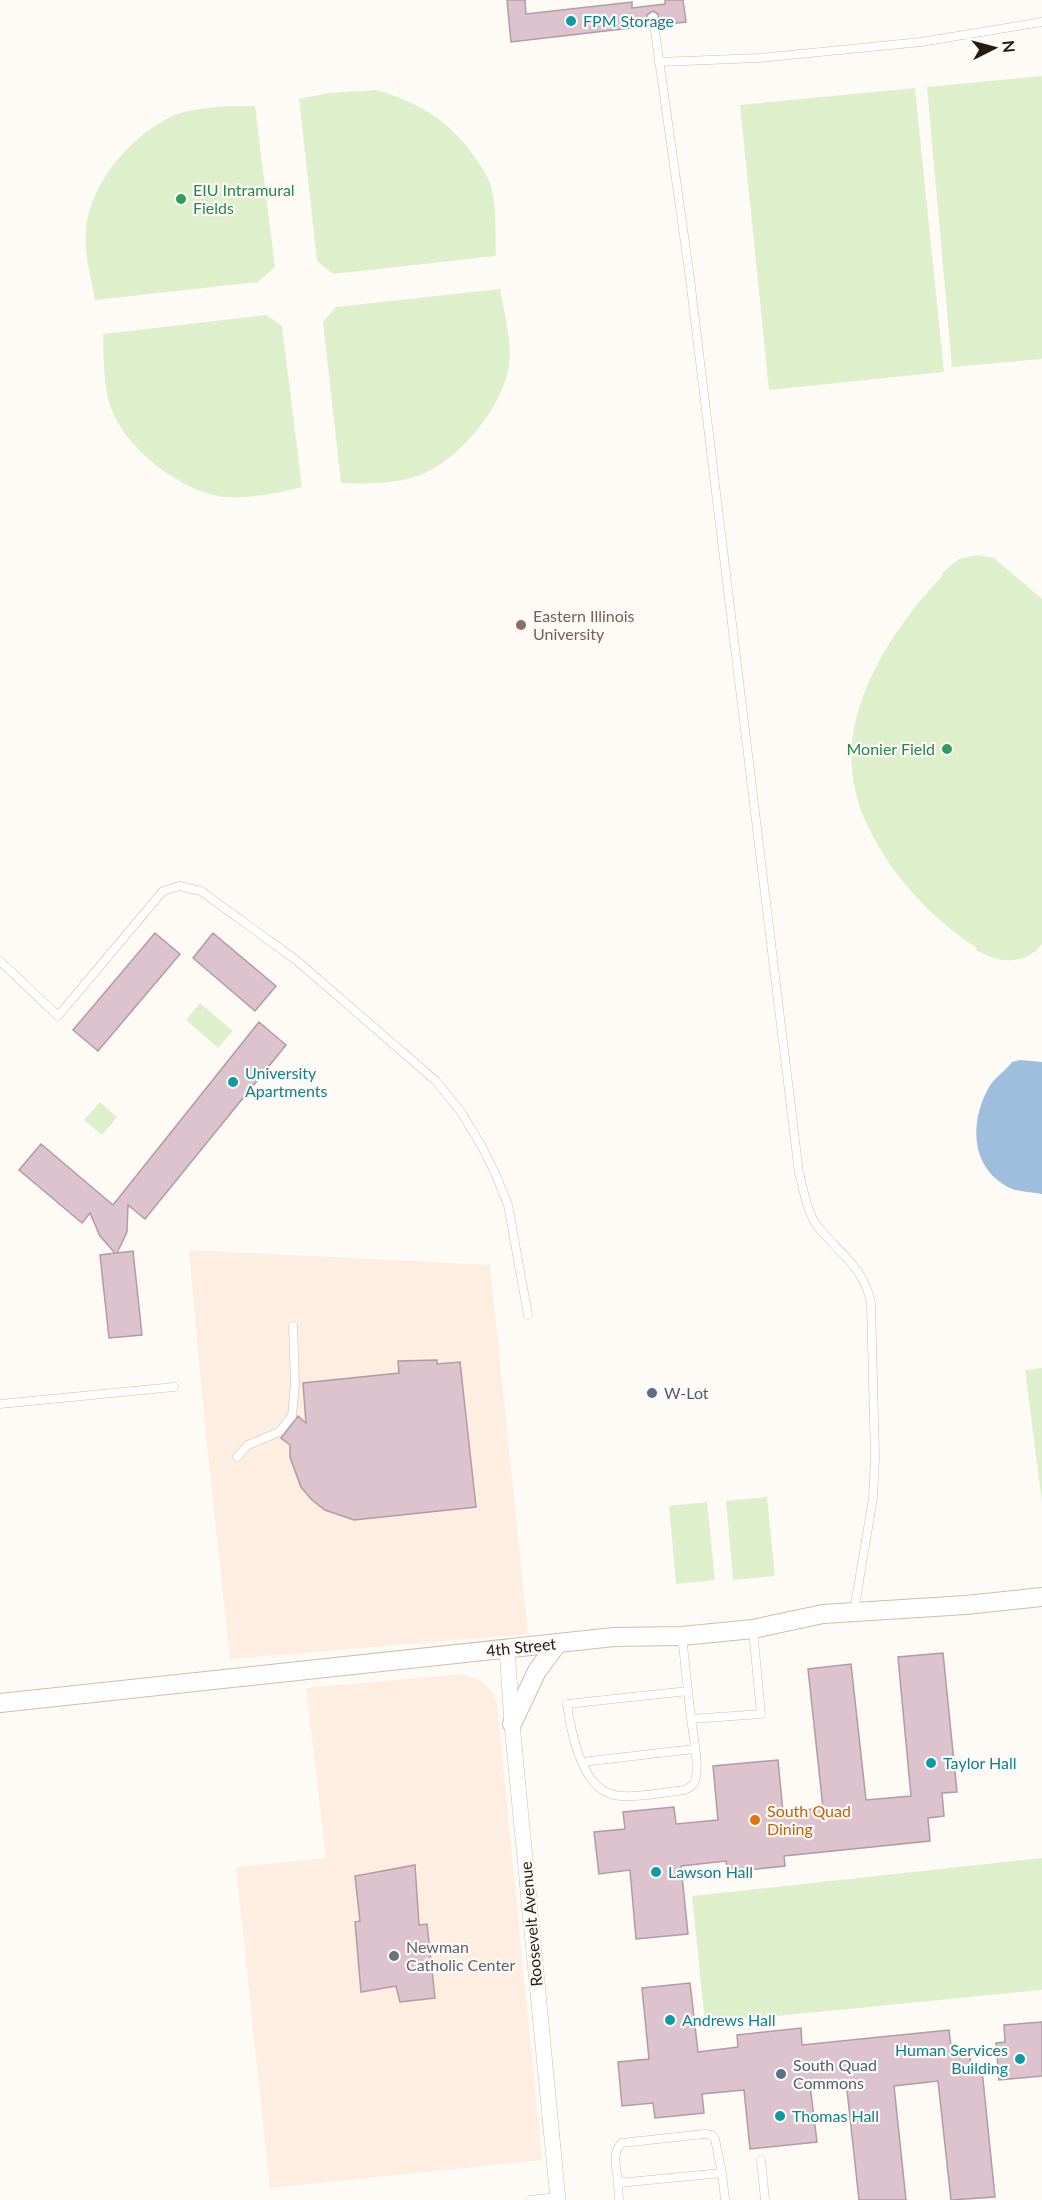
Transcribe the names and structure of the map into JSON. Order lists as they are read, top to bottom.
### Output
{
  "streets": {
    "street": ["4th Street", "Roosevelt Avenue"]
  },
  "crossings": [
    ["4th Street", "Roosevelt Avenue"]
  ],
  "places": [
    "FPM Storage",
    "EIU Intramural Fields",
    "Eastern Illinois University",
    "Monier Field",
    "University Apartments",
    "W-Lot",
    "Taylor Hall",
    "South Quad Dining",
    "Lawson Hall",
    "Newman Catholic Center",
    "Andrews Hall",
    "Human Services Building",
    "South Quad Commons",
    "Thomas Hall"
  ],
  "north": "right"
}
